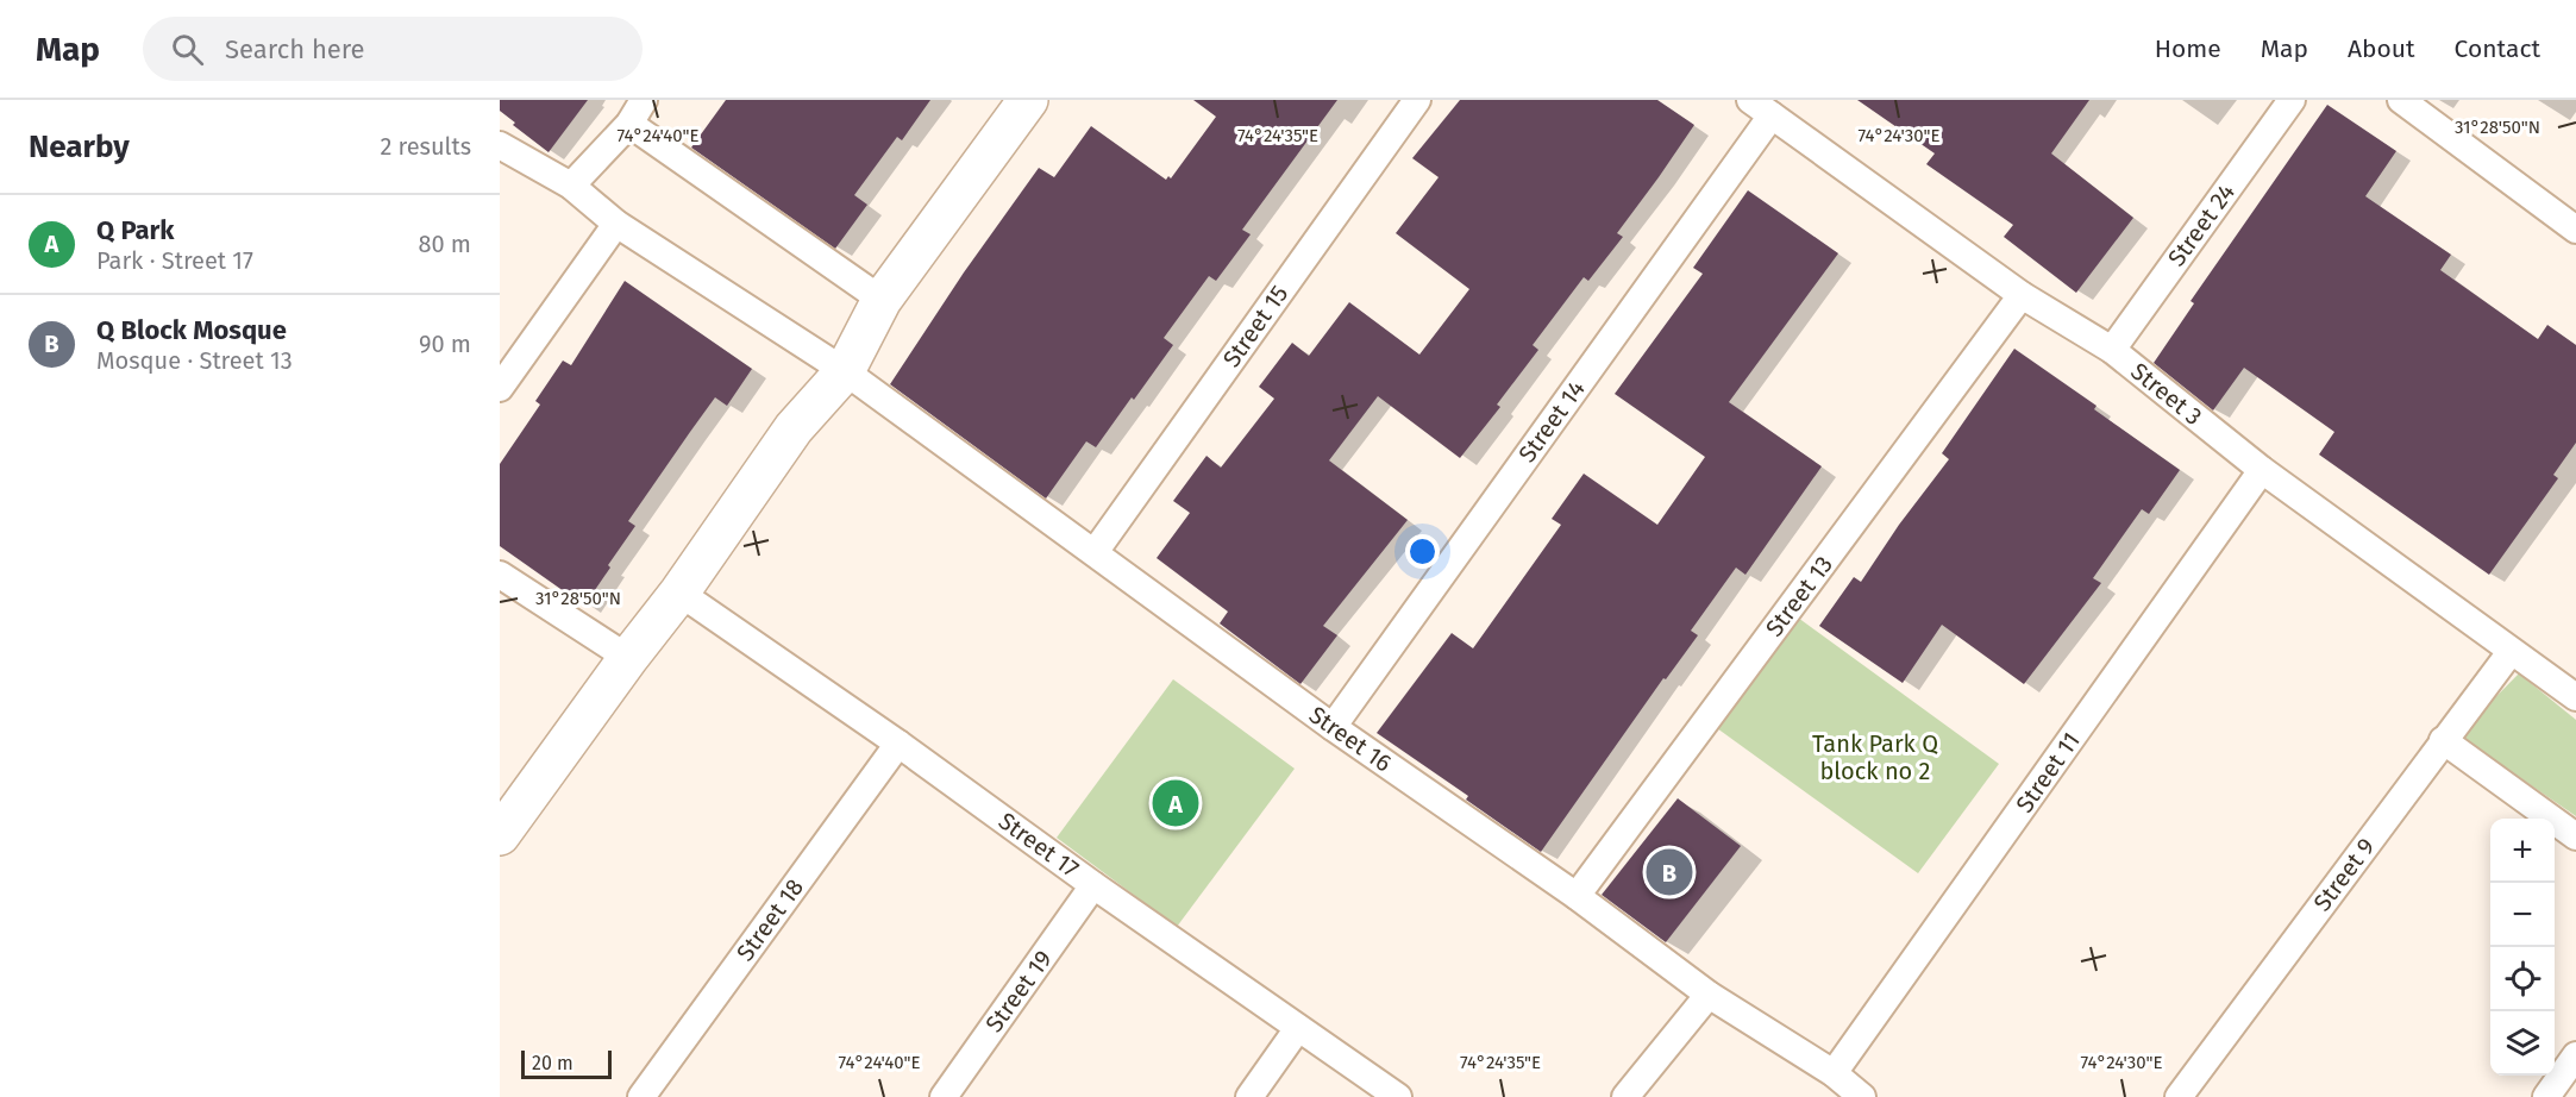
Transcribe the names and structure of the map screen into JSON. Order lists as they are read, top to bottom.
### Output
{
  "streets": {
    "street": [
      "Street 24",
      "Street 15",
      "Street 3",
      "Street 14",
      "Street 13",
      "Street 16",
      "Street 11",
      "Street 17",
      "Street 9",
      "Street 18",
      "Street 19"
    ]
  },
  "crossings": [
    ["Street 24", "Street 3"],
    ["Street 15", "Street 16"],
    ["Street 3", "Street 14"],
    ["Street 3", "Street 13"],
    ["Street 3", "Street 11"],
    ["Street 3", "Street 9"],
    ["Street 14", "Street 16"],
    ["Street 13", "Street 16"],
    ["Street 16", "Street 11"],
    ["Street 17", "Street 18"],
    ["Street 17", "Street 19"]
  ],
  "parks": ["Tank Park Q block no 2"],
  "scale_bar": "20 m",
  "page": {
    "header": "Map",
    "search": "Search here",
    "nav": [
      "Home",
      "Map",
      "About",
      "Contact"
    ],
    "heading": ["Nearby", "2 results"],
    "list": [
      {
        "mark": "A",
        "name": "Q Park",
        "note": "Park · Street 17",
        "value": "80 m"
      },
      {
        "mark": "B",
        "name": "Q Block Mosque",
        "note": "Mosque · Street 13",
        "value": "90 m"
      }
    ],
    "pins": ["A", "B"],
    "map_buttons": ["+", "−"],
    "scale": "20 m"
  },
  "coordinates": [
    "31°28'50\"N",
    "74°24'40\"E",
    "74°24'35\"E",
    "74°24'30\"E"
  ]
}
